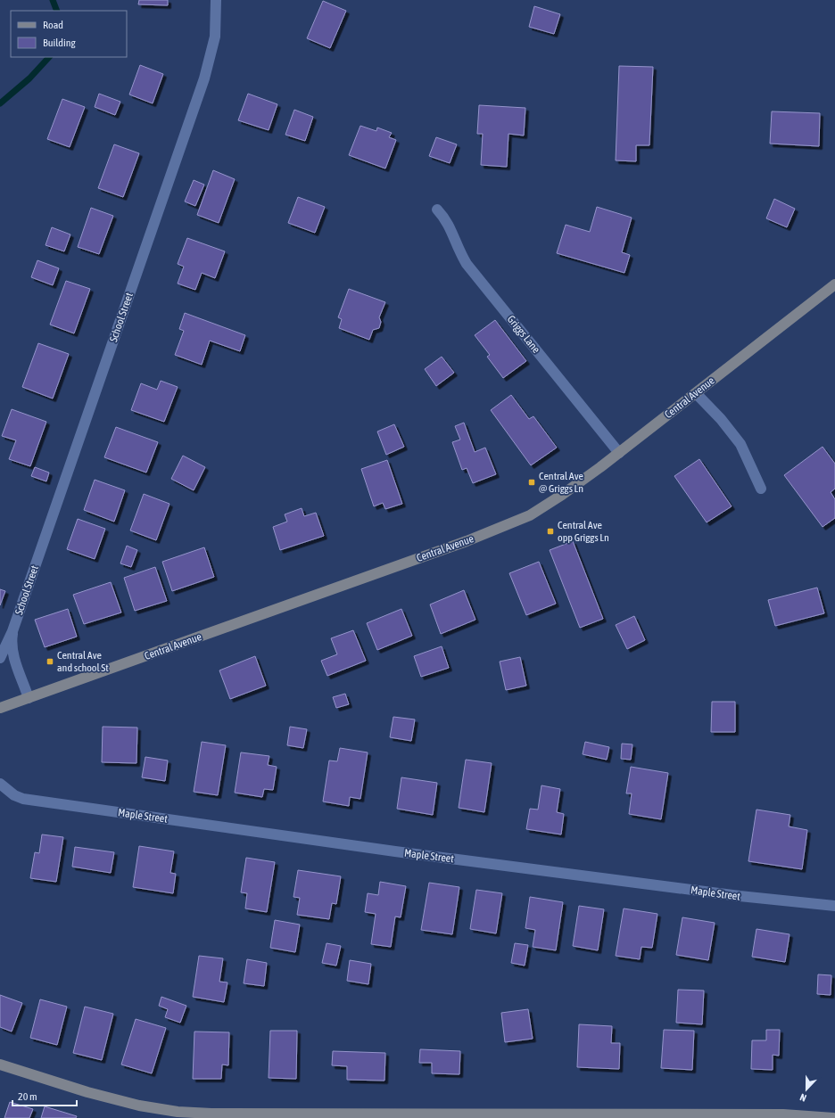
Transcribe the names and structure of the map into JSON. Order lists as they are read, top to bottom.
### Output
{
  "streets": {
    "street": [
      "School Street",
      "Griggs Lane",
      "Central Avenue",
      "Maple Street"
    ]
  },
  "crossings": [
    ["School Street", "Central Avenue"],
    ["Griggs Lane", "Central Avenue"]
  ],
  "places": {
    "transit": ["Central Ave @ Griggs Ln", "Central Ave opp Griggs Ln", "Central Ave and school St"]
  },
  "legend": ["Road", "Building"],
  "scale_bar": "20 m",
  "north": "bottom"
}
